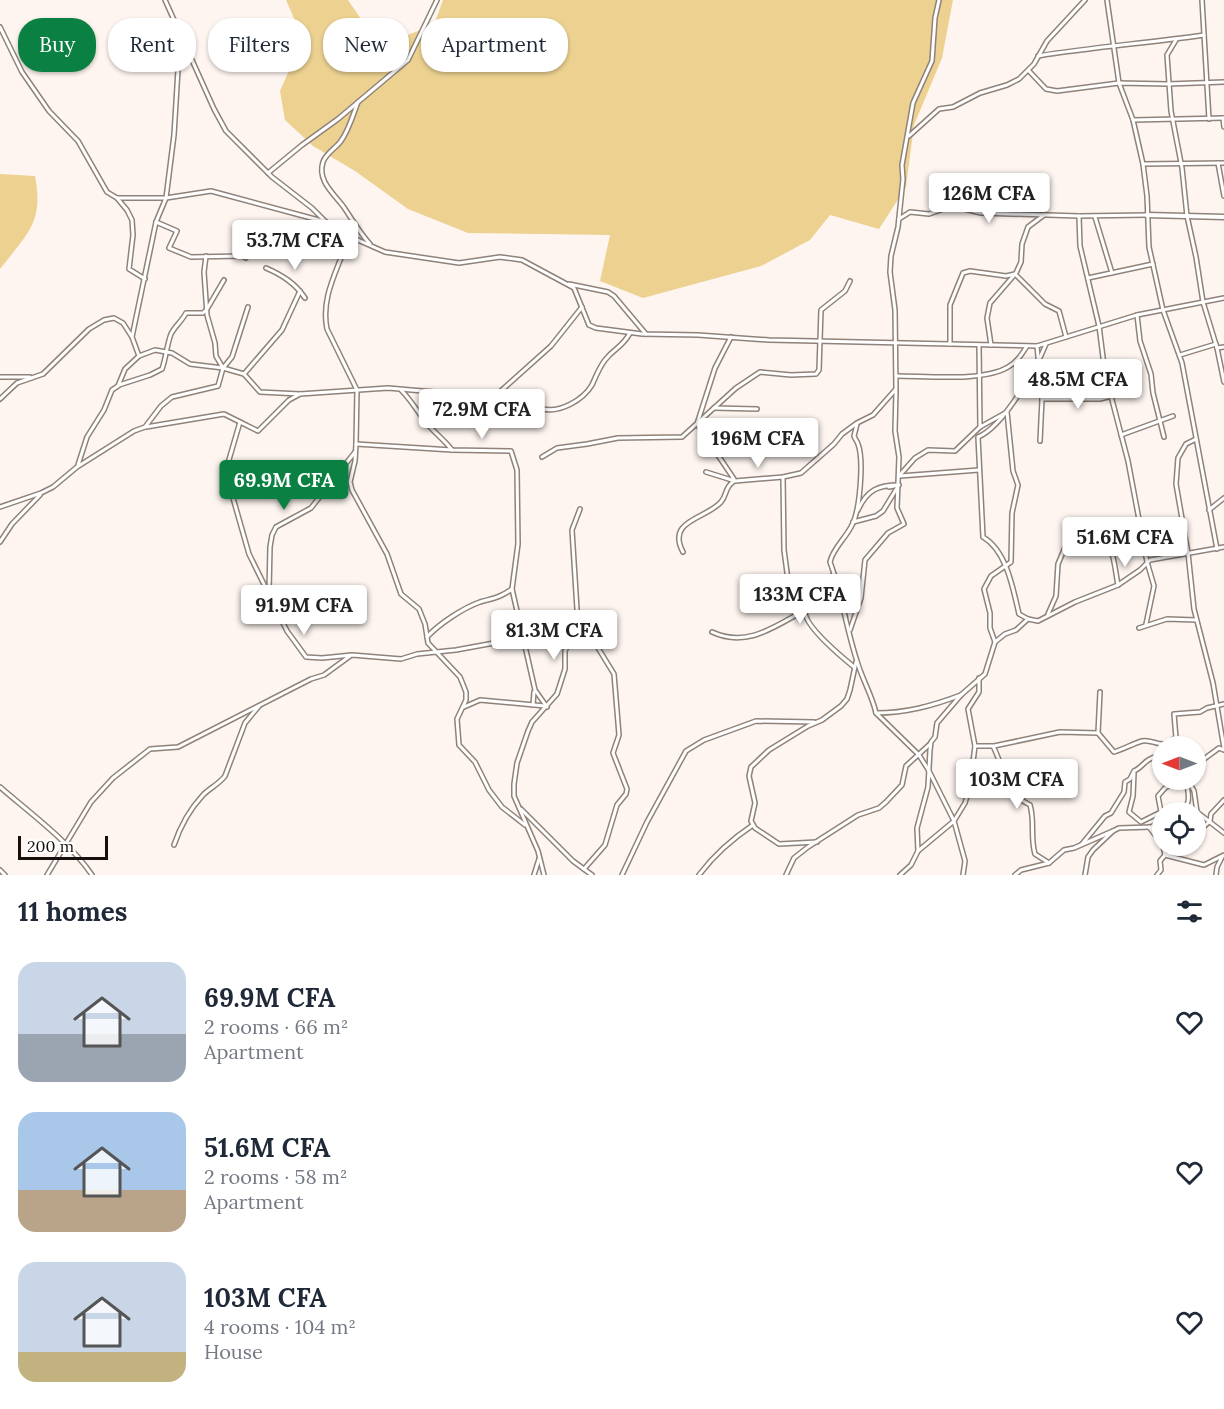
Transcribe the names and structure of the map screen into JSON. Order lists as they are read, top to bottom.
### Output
{
  "scale_bar": "200 m",
  "north": "left",
  "page": {
    "chip": [
      "Buy",
      "Rent",
      "Filters",
      "New",
      "Apartment"
    ],
    "price": [
      "126M CFA",
      "53.7M CFA",
      "48.5M CFA",
      "72.9M CFA",
      "196M CFA",
      "69.9M CFA",
      "51.6M CFA",
      "133M CFA",
      "91.9M CFA",
      "81.3M CFA",
      "103M CFA"
    ],
    "scale": "200 m",
    "heading": "11 homes",
    "list": [
      {
        "name": "69.9M CFA",
        "note": "2 rooms · 66 m² · Apartment"
      },
      {
        "name": "51.6M CFA",
        "note": "2 rooms · 58 m² · Apartment"
      },
      {
        "name": "103M CFA",
        "note": "4 rooms · 104 m² · House"
      }
    ]
  }
}
